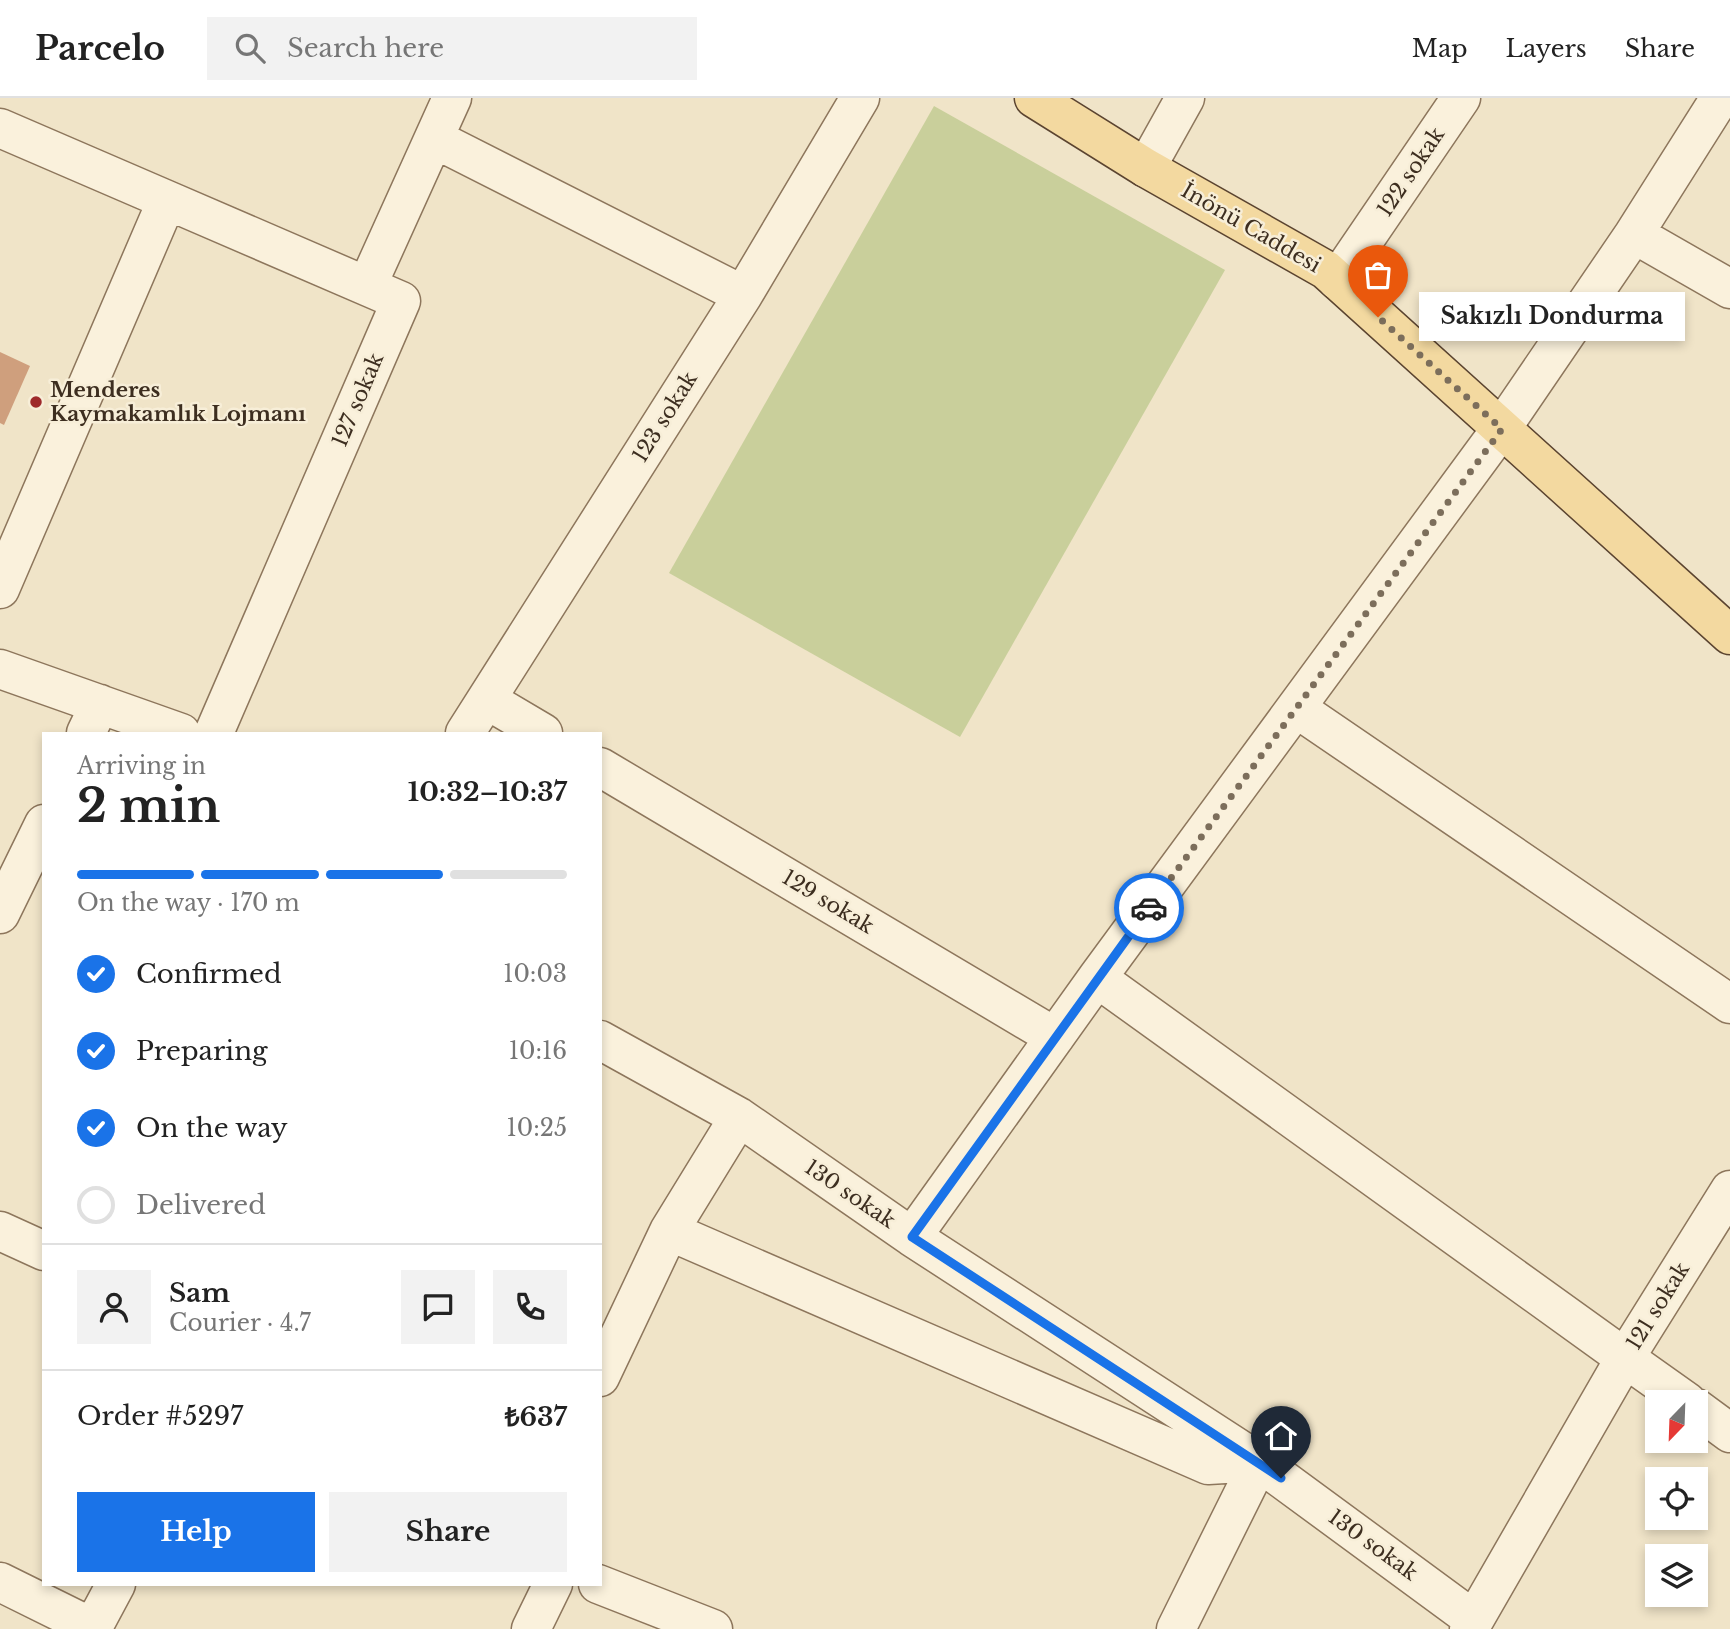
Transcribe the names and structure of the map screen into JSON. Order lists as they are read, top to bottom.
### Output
{
  "streets": {
    "main road": ["İnönü Caddesi"],
    "street": [
      "122 sokak",
      "127 sokak",
      "123 sokak",
      "129 sokak",
      "130 sokak",
      "121 sokak"
    ]
  },
  "crossings": [
    ["122 sokak", "İnönü Caddesi"]
  ],
  "places": ["Sakızlı Dondurma", "Menderes Kaymakamlık Lojmanı"],
  "north": "bottom left",
  "page": {
    "header": "Parcelo",
    "search": "Search here",
    "nav": ["Map", "Layers", "Share"],
    "bubble": "Sakızlı Dondurma",
    "heading": ["2 min", "Arriving in", "10:32–10:37"],
    "panel": [
      "Sam",
      "Courier · 4.7",
      "Order #5297",
      "₺637"
    ],
    "bar": "On the way · 170 m",
    "list": [
      ["Confirmed", "10:03"],
      ["Preparing", "10:16"],
      ["On the way", "10:25"],
      "Delivered"
    ],
    "buttons": ["Help", "Share"]
  }
}
